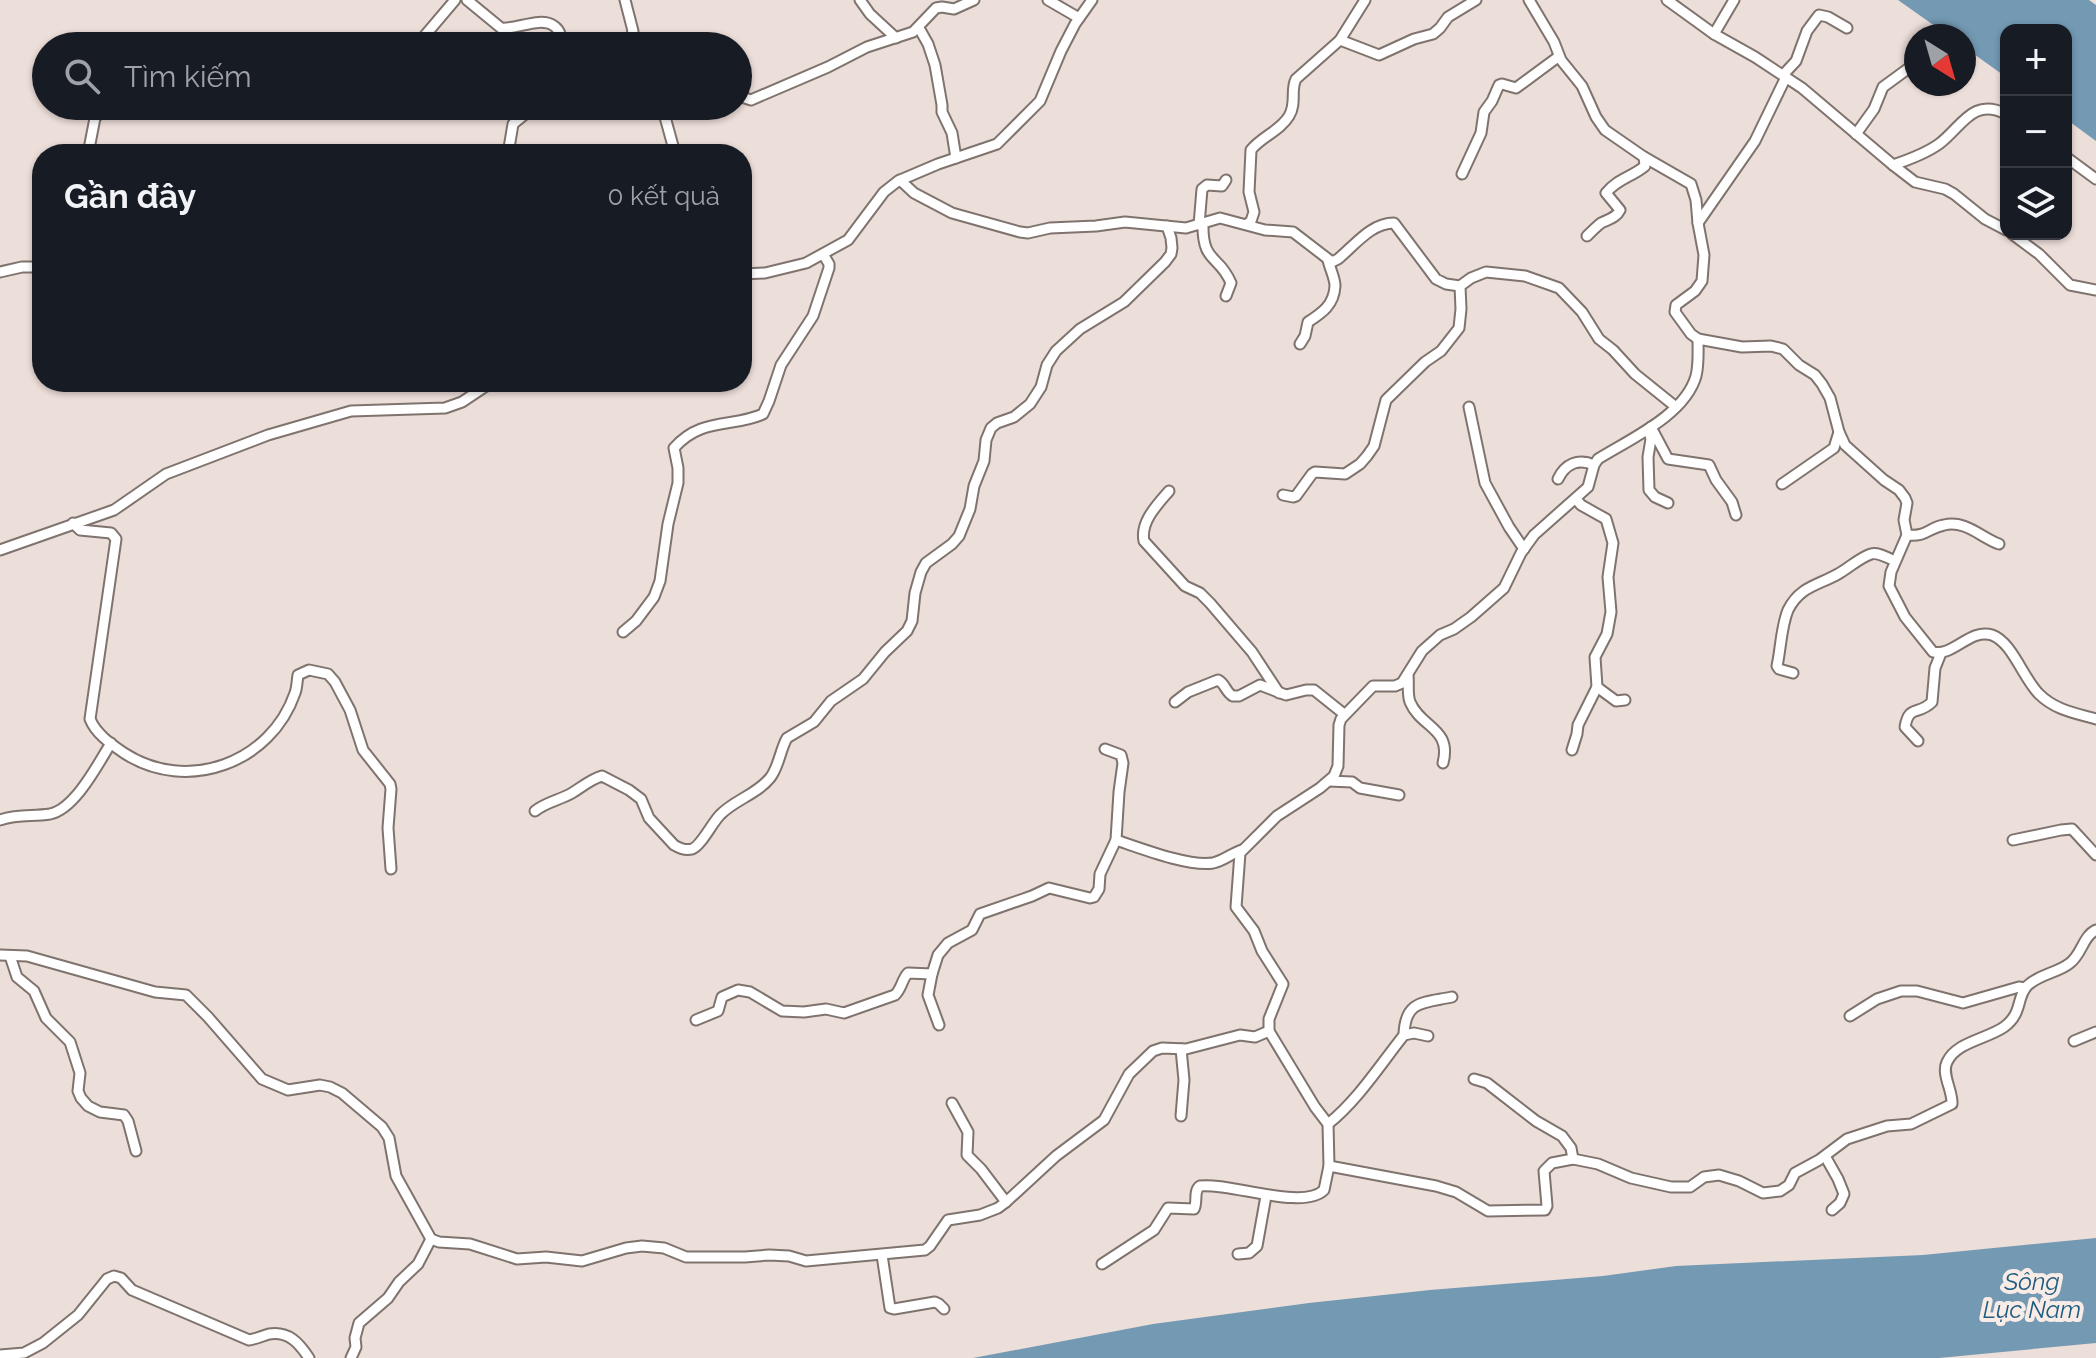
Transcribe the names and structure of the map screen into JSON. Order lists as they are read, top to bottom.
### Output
{
  "water": ["Sông Lục Nam"],
  "north": "bottom right",
  "page": {
    "map_buttons": ["+", "−"],
    "search": "Tìm kiếm",
    "heading": ["Gần đây", "0 kết quả"]
  }
}
